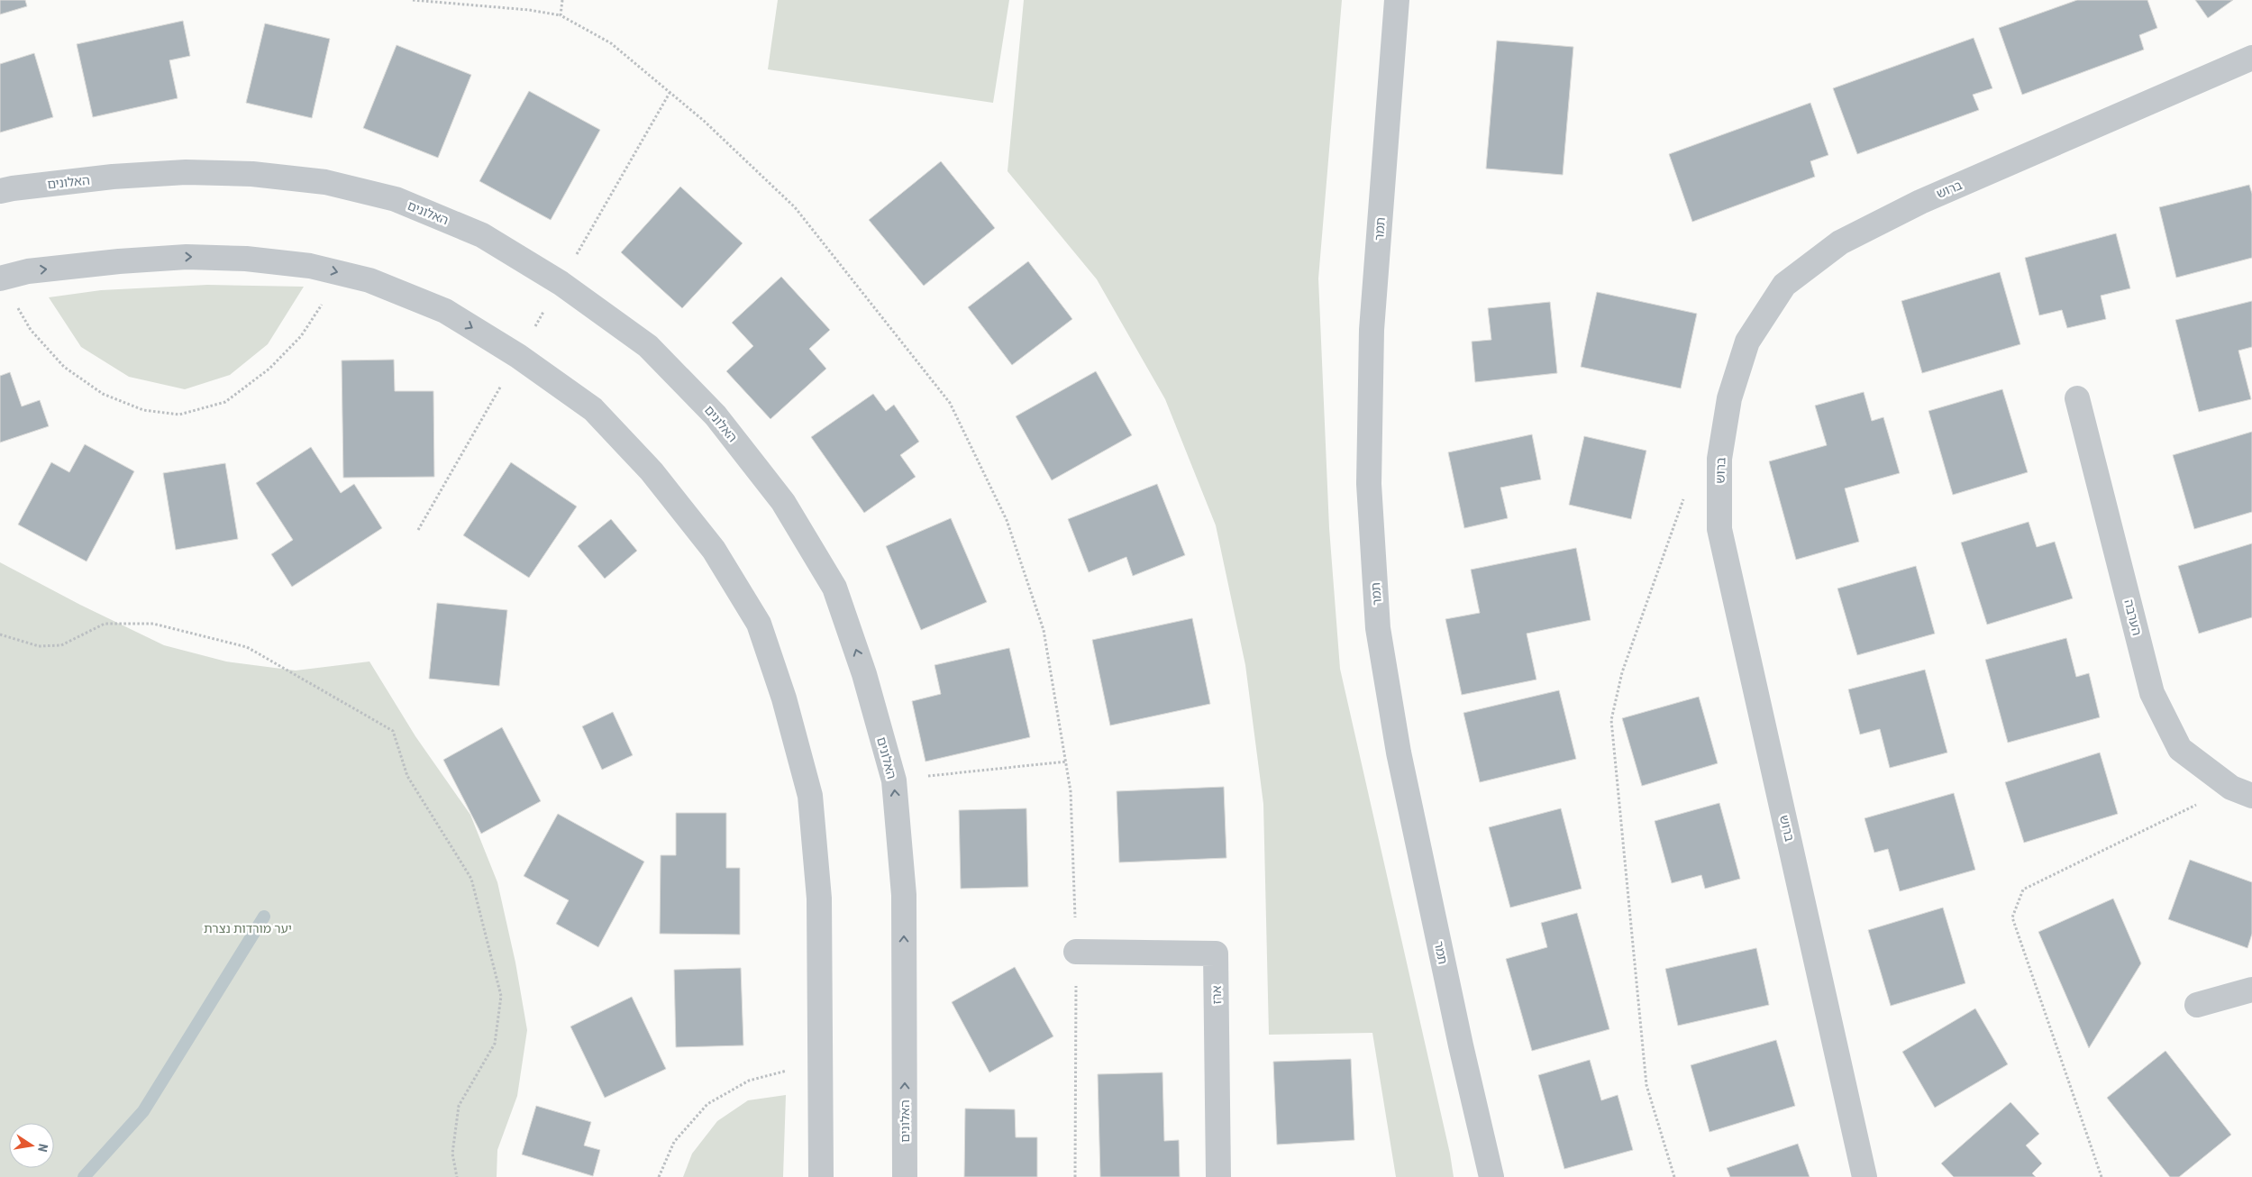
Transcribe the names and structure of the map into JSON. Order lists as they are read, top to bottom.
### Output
{
  "streets": {
    "street": [
      "האלונים",
      "ברוש",
      "תמר",
      "הערבה",
      "ארז"
    ]
  },
  "one_way": ["האלונים"],
  "parks": ["יער מורדות נצרת"],
  "north": "right"
}
